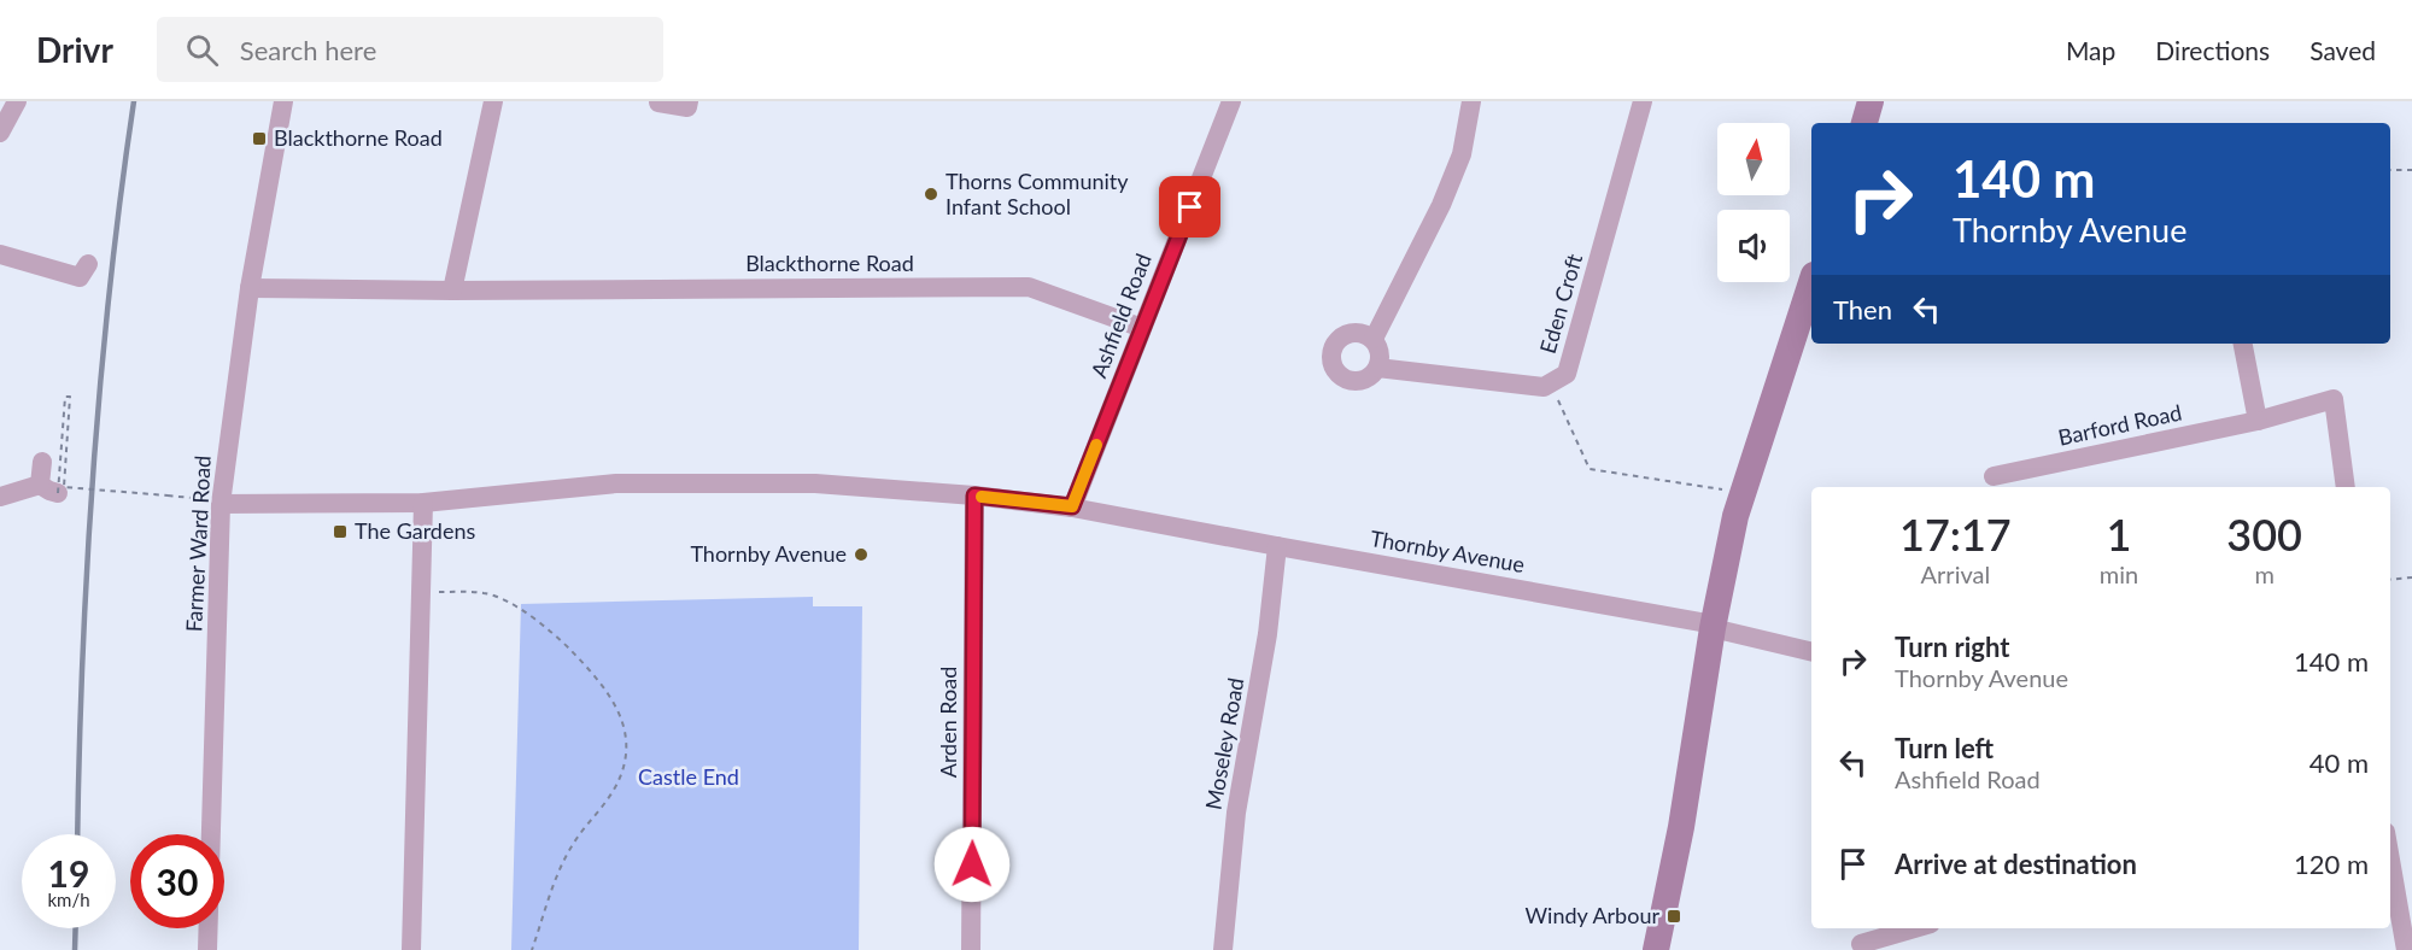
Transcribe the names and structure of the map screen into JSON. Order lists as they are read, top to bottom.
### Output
{
  "streets": {
    "street": [
      "Blackthorne Road",
      "Eden Croft",
      "Ashfield Road",
      "Barford Road",
      "Farmer Ward Road",
      "Thornby Avenue",
      "Arden Road",
      "Moseley Road"
    ]
  },
  "crossings": [
    ["Blackthorne Road", "Ashfield Road"],
    ["Blackthorne Road", "Farmer Ward Road"],
    ["Ashfield Road", "Thornby Avenue"],
    ["Farmer Ward Road", "Thornby Avenue"],
    ["Thornby Avenue", "Arden Road"],
    ["Thornby Avenue", "Moseley Road"]
  ],
  "parks": ["Castle End"],
  "places": {
    "transit": ["Blackthorne Road", "The Gardens", "Windy Arbour"],
    "other": ["Thorns Community Infant School", "Thornby Avenue"]
  },
  "north": "top",
  "page": {
    "header": "Drivr",
    "search": "Search here",
    "nav": ["Map", "Directions", "Saved"],
    "turn": ["140 m", "Thornby Avenue"],
    "then": "Then",
    "eta": [
      "17:17",
      "Arrival",
      "1",
      "min",
      "300",
      "m"
    ],
    "list": [
      {
        "name": "Turn right",
        "note": "Thornby Avenue",
        "value": "140 m"
      },
      {
        "name": "Turn left",
        "note": "Ashfield Road",
        "value": "40 m"
      },
      {
        "name": "Arrive at destination",
        "value": "120 m"
      }
    ],
    "speed": "19 km/h",
    "limit": "30"
  }
}
